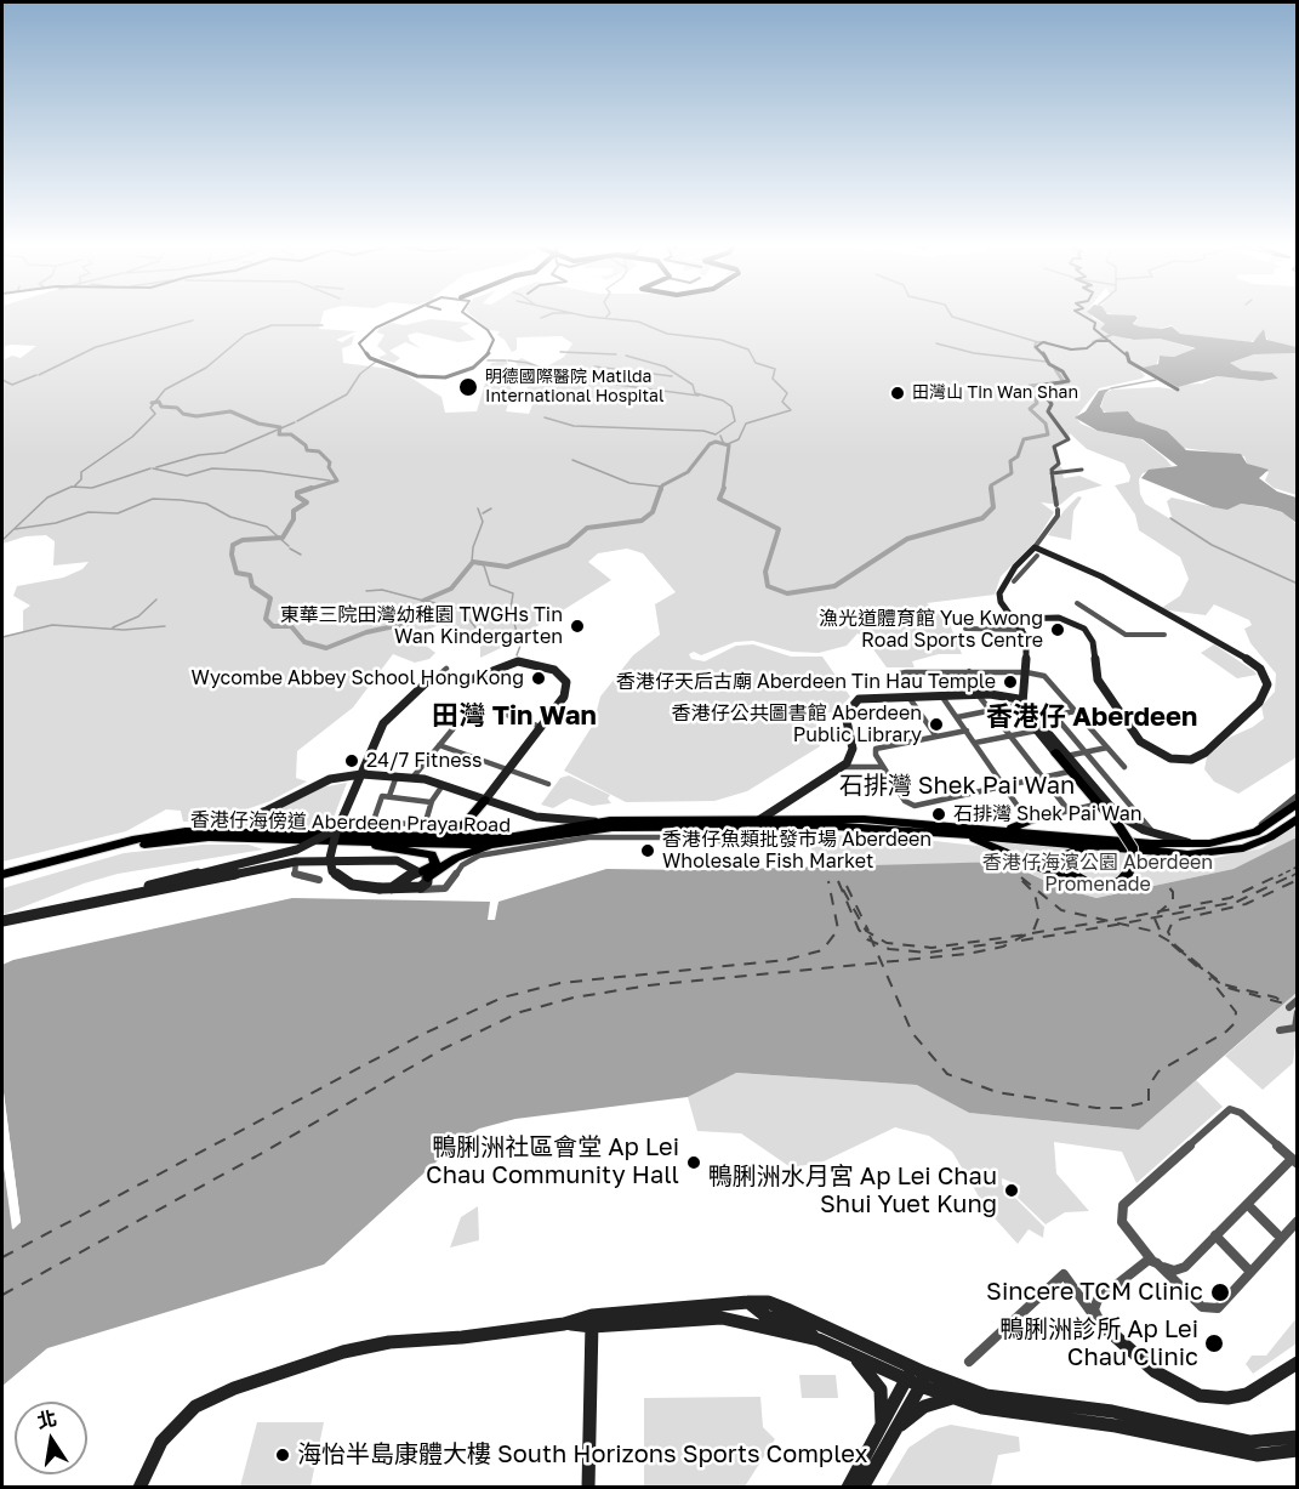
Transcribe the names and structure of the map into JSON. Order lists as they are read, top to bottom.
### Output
{
  "streets": {
    "main road": ["香港仔海傍道 Aberdeen Praya Road"]
  },
  "districts": ["田灣 Tin Wan", "香港仔 Aberdeen", "石排灣 Shek Pai Wan"],
  "parks": ["香港仔海濱公園 Aberdeen Promenade"],
  "places": [
    "明德國際醫院 Matilda International Hospital",
    "田灣山 Tin Wan Shan",
    "東華三院田灣幼稚園 TWGHs Tin Wan Kindergarten",
    "漁光道體育館 Yue Kwong Road Sports Centre",
    "Wycombe Abbey School Hong Kong",
    "香港仔天后古廟 Aberdeen Tin Hau Temple",
    "香港仔公共圖書館 Aberdeen Public Library",
    "24/7 Fitness",
    "石排灣 Shek Pai Wan",
    "香港仔魚類批發市場 Aberdeen Wholesale Fish Market",
    "鴨脷洲社區會堂 Ap Lei Chau Community Hall",
    "鴨脷洲水月宮 Ap Lei Chau Shui Yuet Kung",
    "Sincere TCM Clinic",
    "鴨脷洲診所 Ap Lei Chau Clinic",
    "海怡半島康體大樓 South Horizons Sports Complex"
  ],
  "north": "top"
}
